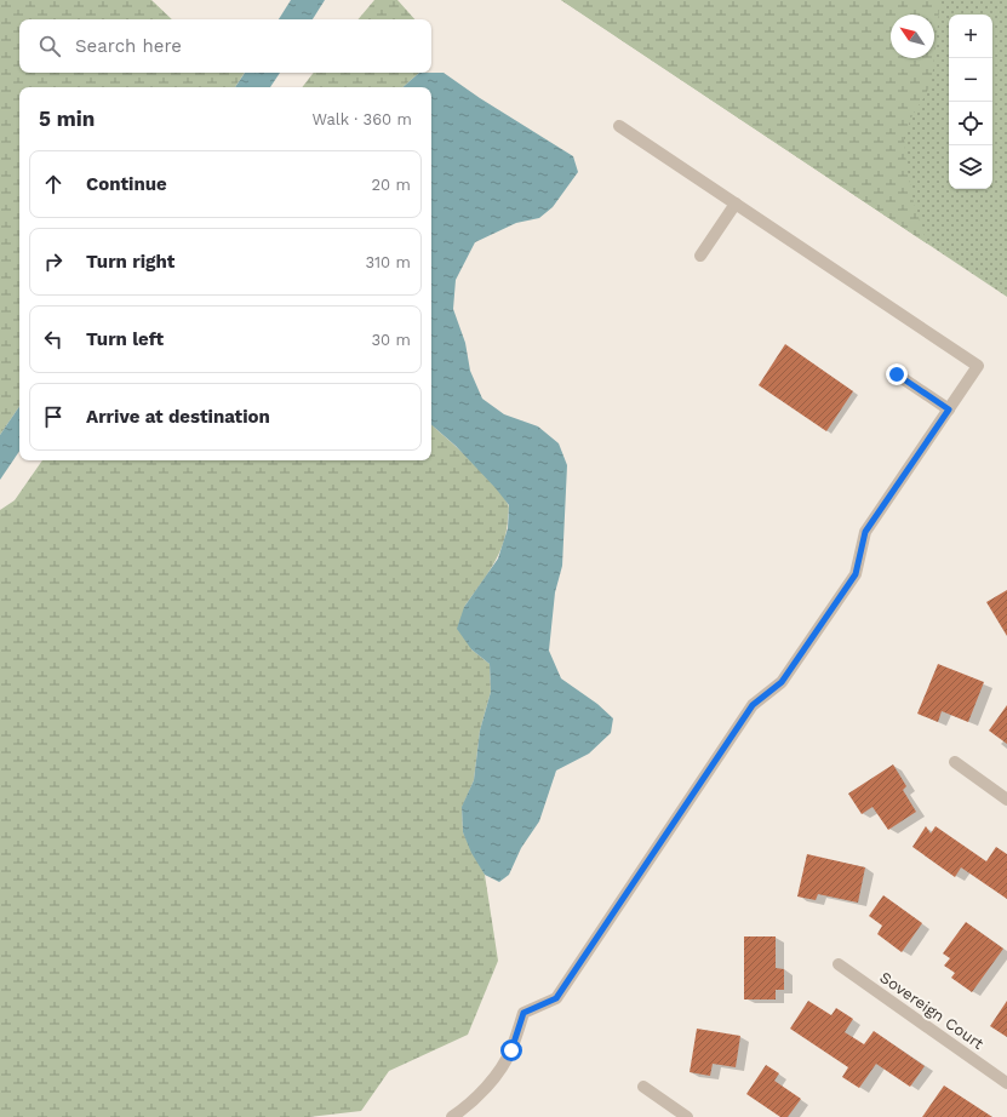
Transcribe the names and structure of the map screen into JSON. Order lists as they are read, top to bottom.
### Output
{
  "streets": {
    "street": ["Sovereign Court"]
  },
  "north": "top left",
  "page": {
    "map_buttons": ["+", "−"],
    "search": "Search here",
    "heading": ["5 min", "Walk · 360 m"],
    "list": [
      ["Continue", "20 m"],
      ["Turn right", "310 m"],
      ["Turn left", "30 m"],
      "Arrive at destination"
    ]
  }
}
